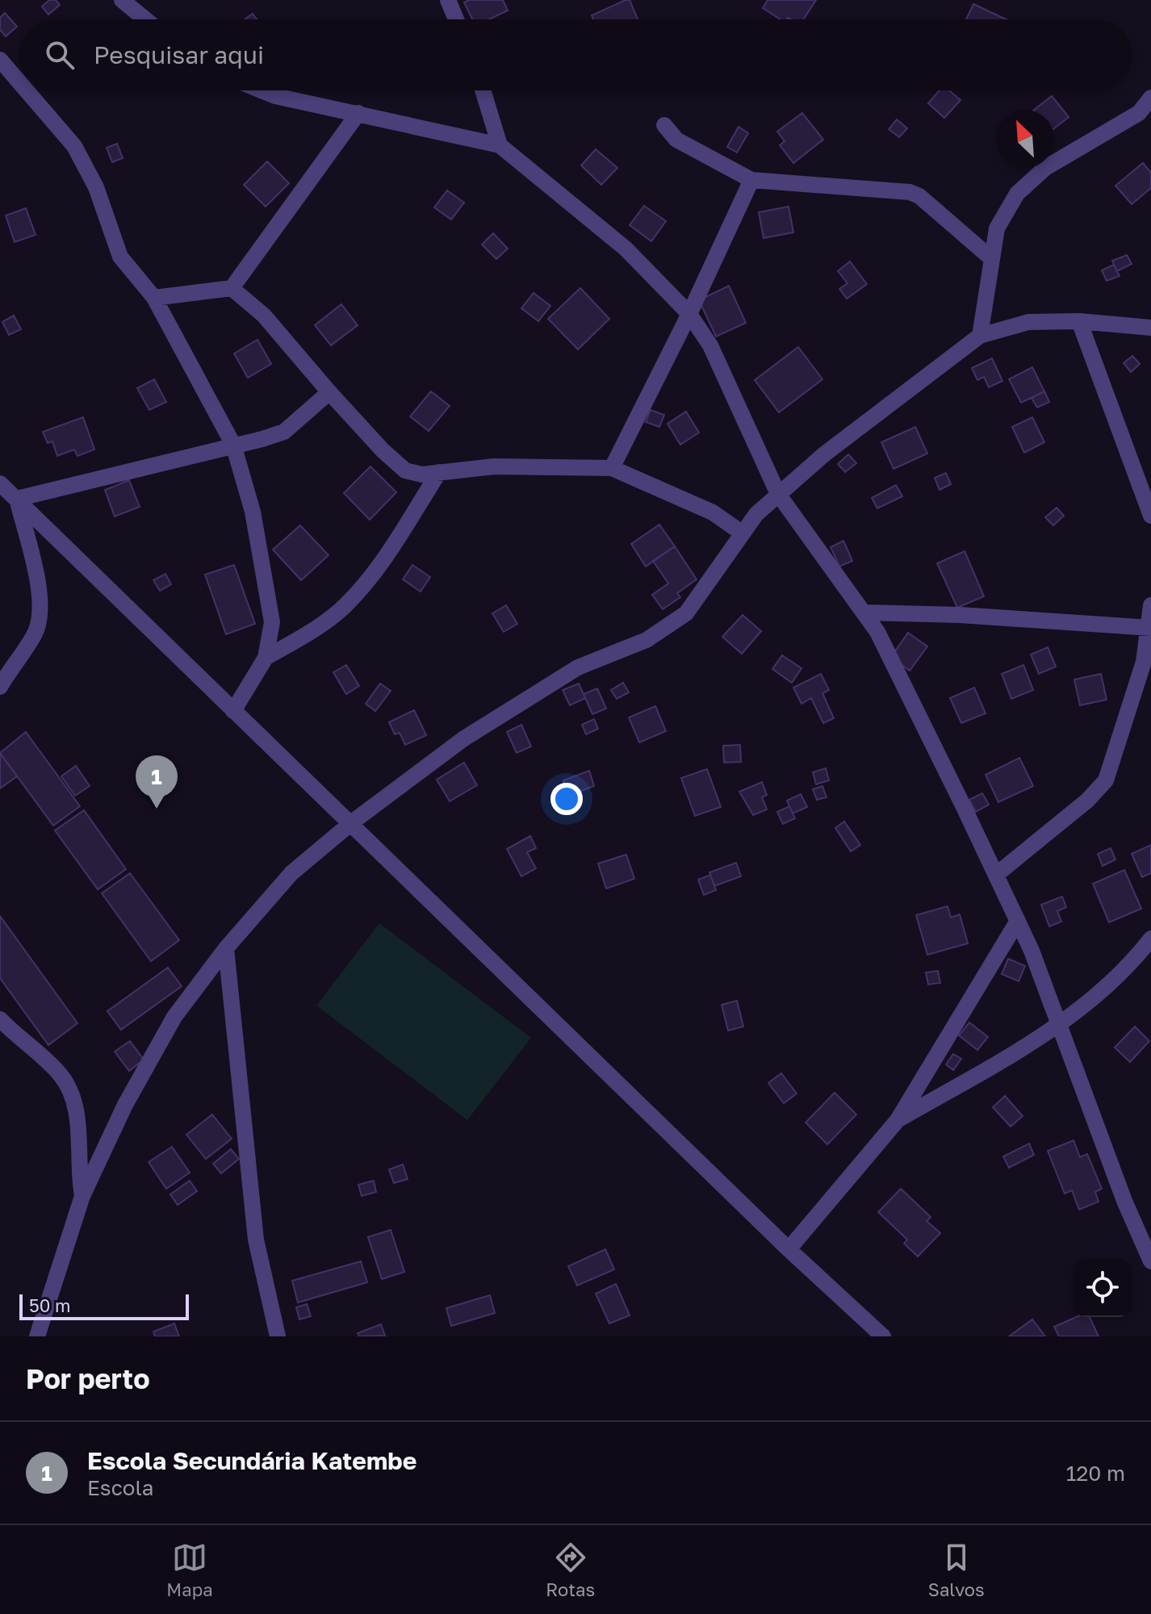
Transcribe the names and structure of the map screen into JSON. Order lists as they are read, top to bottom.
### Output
{
  "scale_bar": "50 m",
  "north": "top left",
  "page": {
    "search": "Pesquisar aqui",
    "pins": "1",
    "scale": "50 m",
    "heading": "Por perto",
    "list": [
      {
        "mark": "1",
        "name": "Escola Secundária Katembe",
        "note": "Escola",
        "value": "120 m"
      }
    ],
    "nav": ["Mapa", "Rotas", "Salvos"]
  }
}
